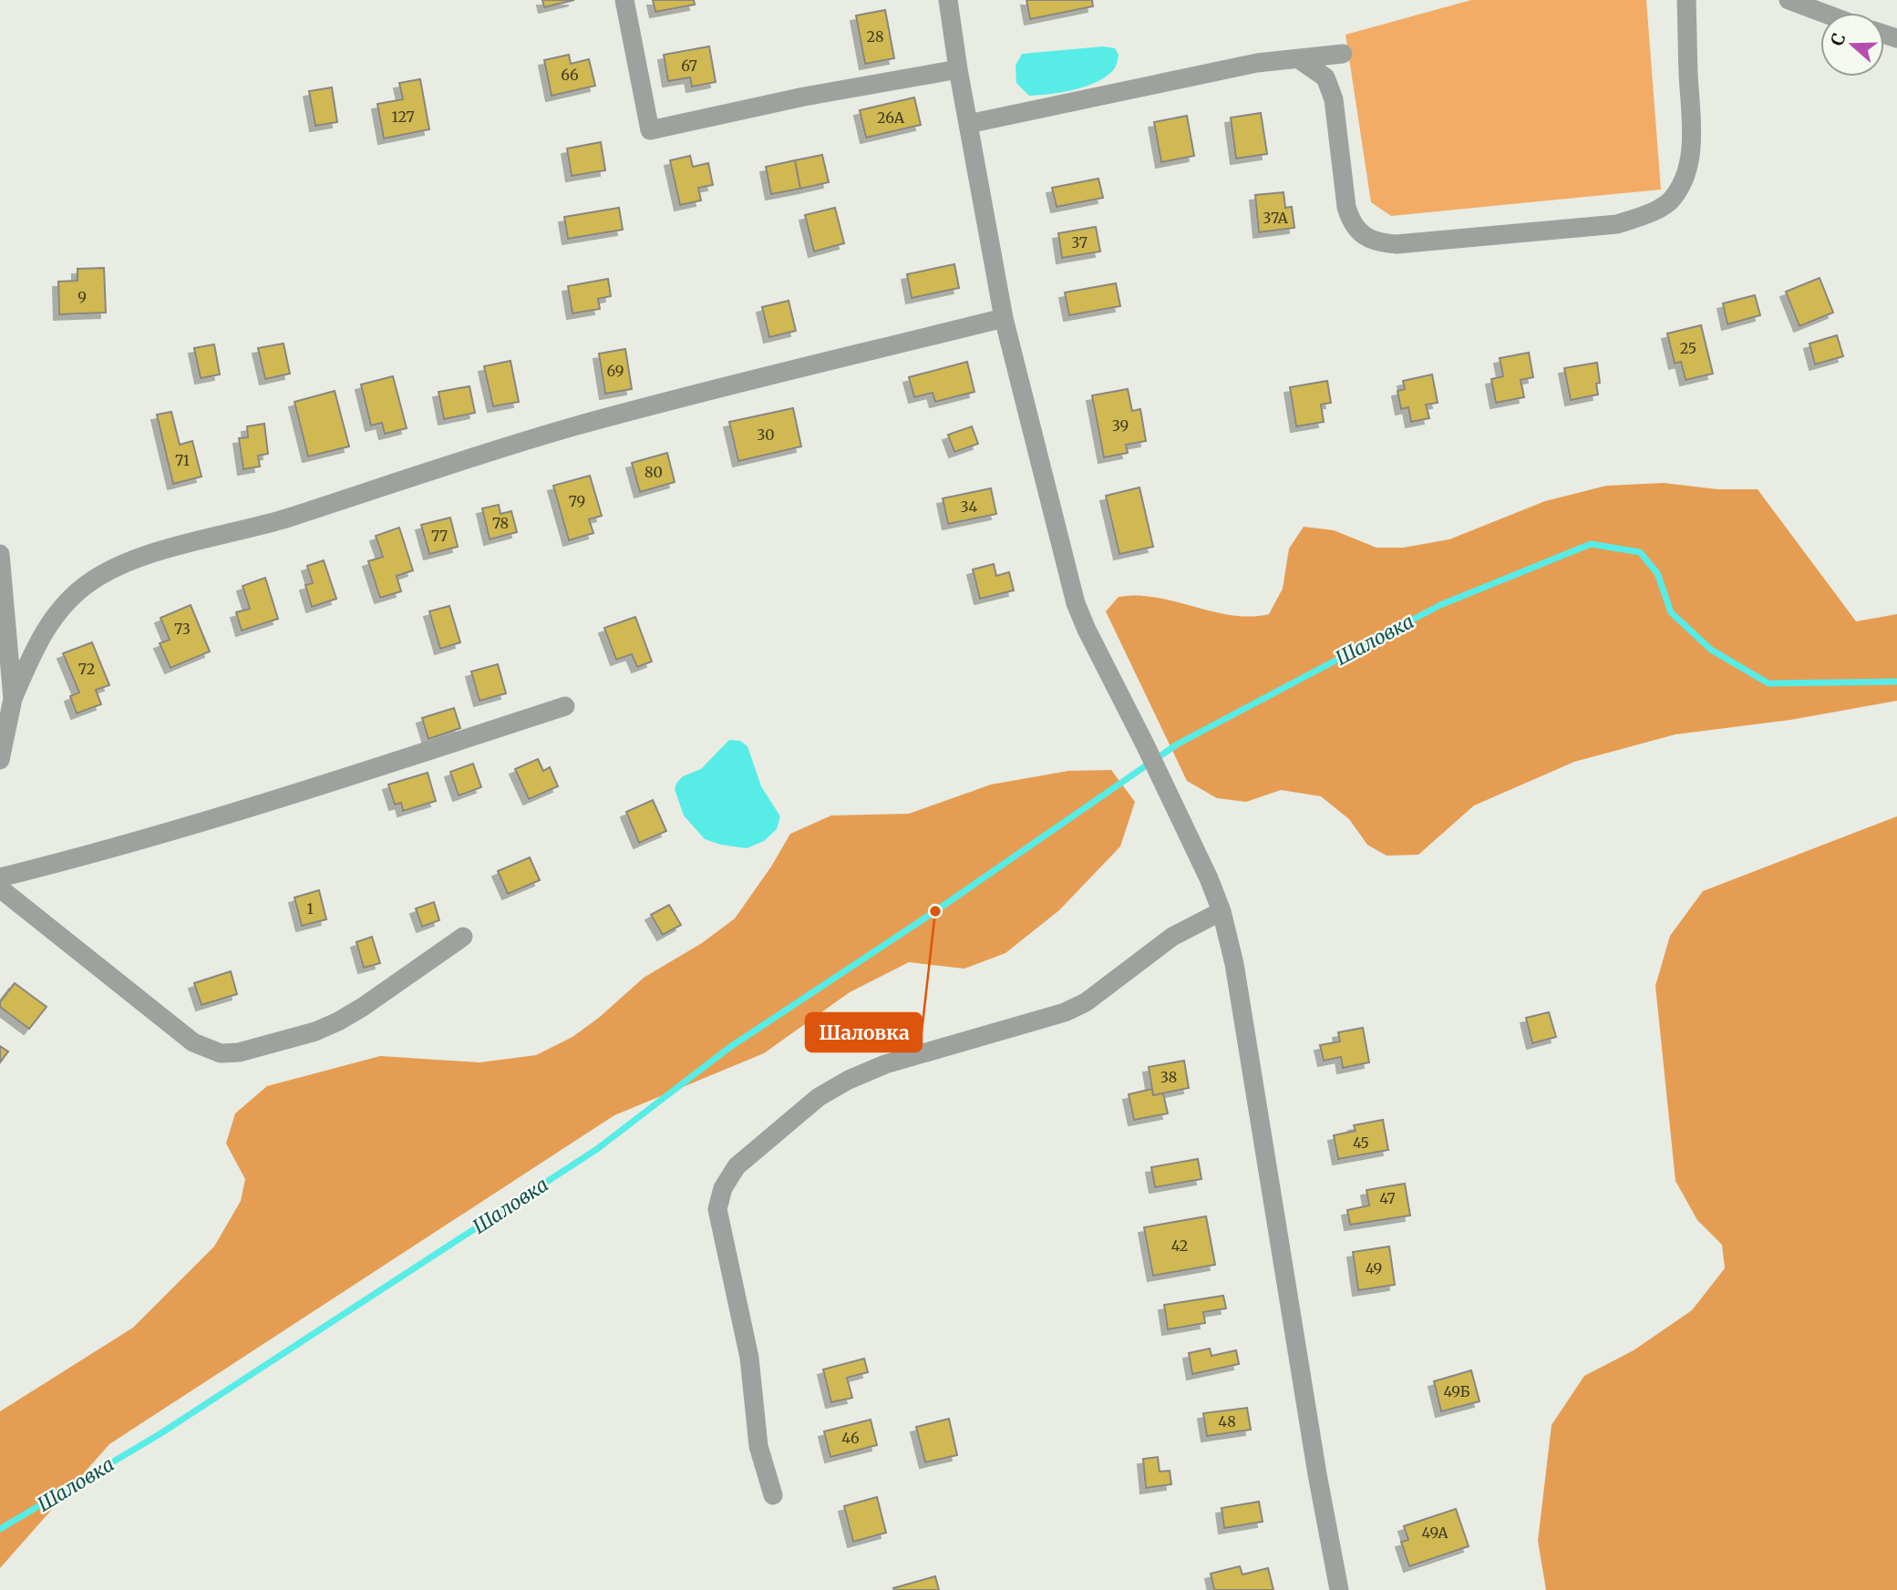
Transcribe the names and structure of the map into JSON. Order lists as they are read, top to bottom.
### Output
{
  "water": ["Шаловка"],
  "places": ["Шаловка"],
  "house_numbers": [
    "28",
    "67",
    "66",
    "127",
    "26А",
    "37А",
    "37",
    "9",
    "25",
    "69",
    "39",
    "30",
    "71",
    "80",
    "79",
    "34",
    "78",
    "77",
    "73",
    "72",
    "1",
    "38",
    "45",
    "47",
    "42",
    "49",
    "49Б",
    "48",
    "46",
    "49А"
  ],
  "north": "left"
}
